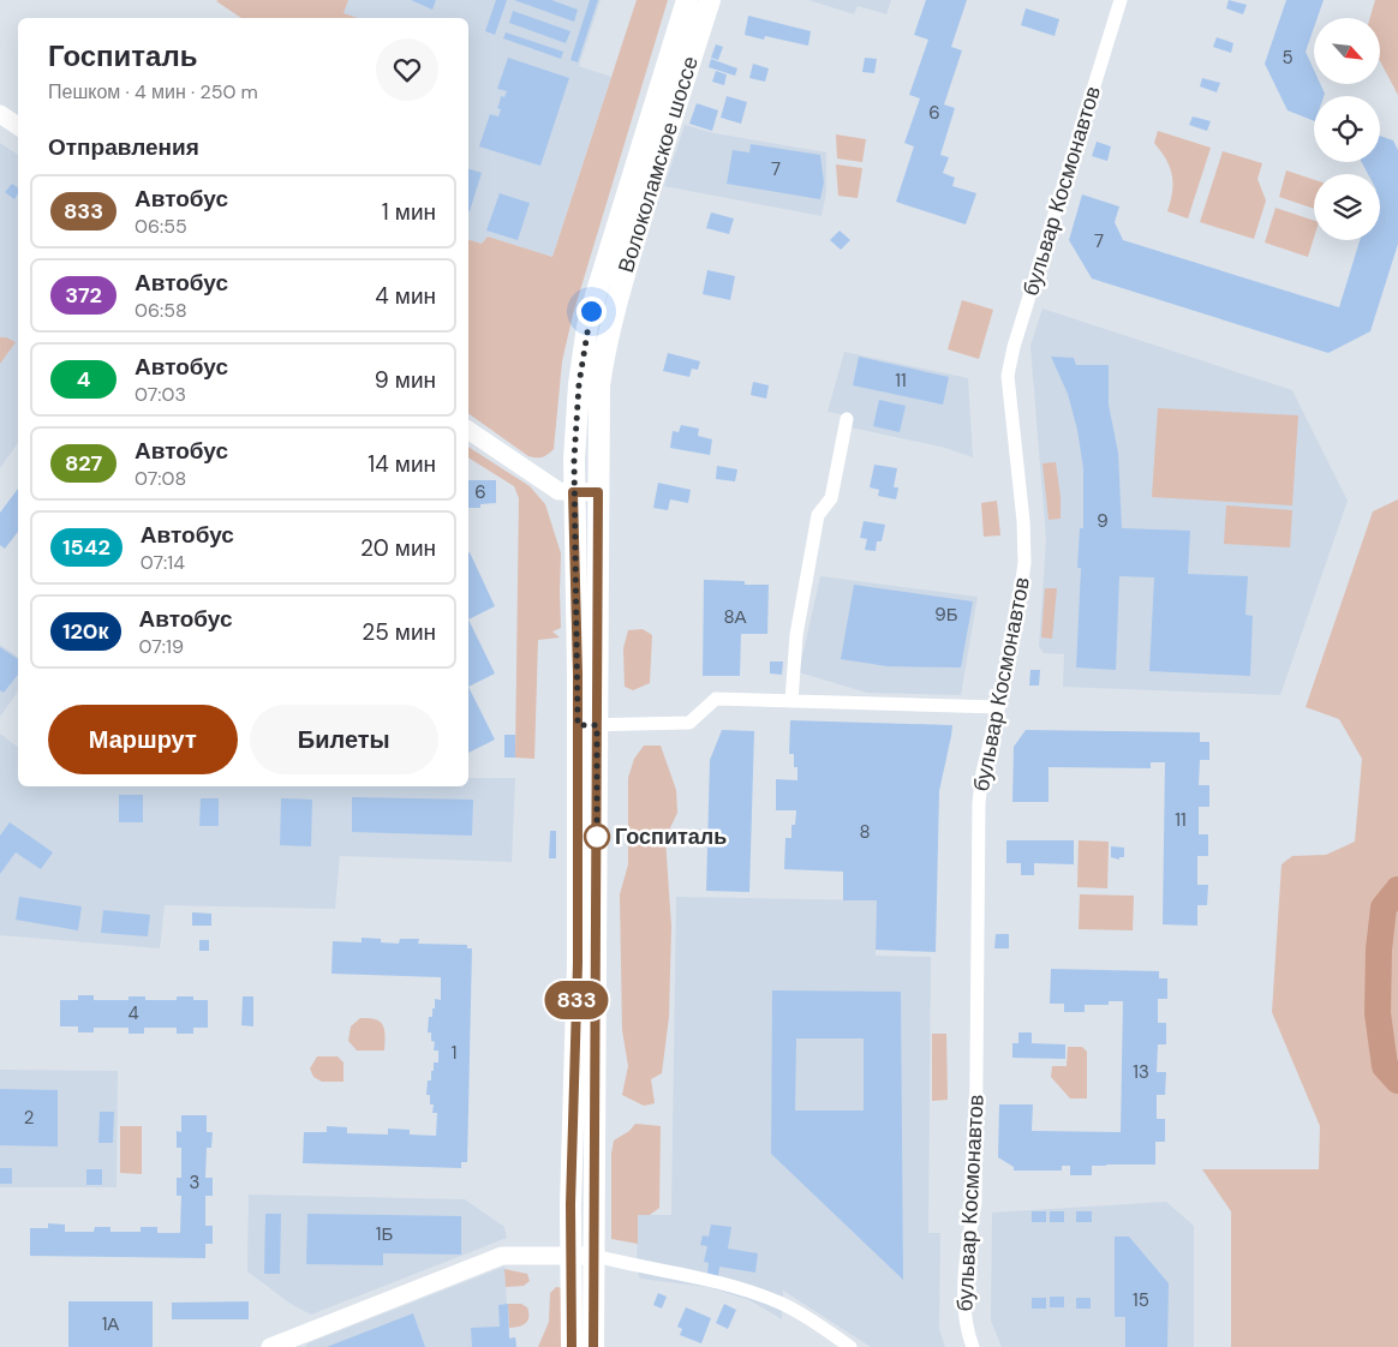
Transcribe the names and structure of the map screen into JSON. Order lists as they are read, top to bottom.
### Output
{
  "streets": {
    "main road": ["Волоколамское шоссе"],
    "street": ["бульвар Космонавтов"]
  },
  "places": ["Госпиталь"],
  "lines": ["bus line 833"],
  "house_numbers": [
    "5",
    "6",
    "7",
    "7",
    "11",
    "6",
    "9",
    "9Б",
    "8А",
    "11",
    "8",
    "4",
    "1",
    "13",
    "2",
    "3",
    "1Б",
    "15",
    "1А"
  ],
  "north": "bottom right",
  "page": {
    "on_map": "833",
    "heading": [
      ["Госпиталь", "Пешком · 4 мин · 250 m"],
      "Отправления"
    ],
    "list": [
      {
        "mark": "833",
        "name": "Автобус",
        "note": "06:55",
        "value": "1 мин"
      },
      {
        "mark": "372",
        "name": "Автобус",
        "note": "06:58",
        "value": "4 мин"
      },
      {
        "mark": "4",
        "name": "Автобус",
        "note": "07:03",
        "value": "9 мин"
      },
      {
        "mark": "827",
        "name": "Автобус",
        "note": "07:08",
        "value": "14 мин"
      },
      {
        "mark": "1542",
        "name": "Автобус",
        "note": "07:14",
        "value": "20 мин"
      },
      {
        "mark": "120к",
        "name": "Автобус",
        "note": "07:19",
        "value": "25 мин"
      }
    ],
    "buttons": ["Маршрут", "Билеты"]
  }
}
